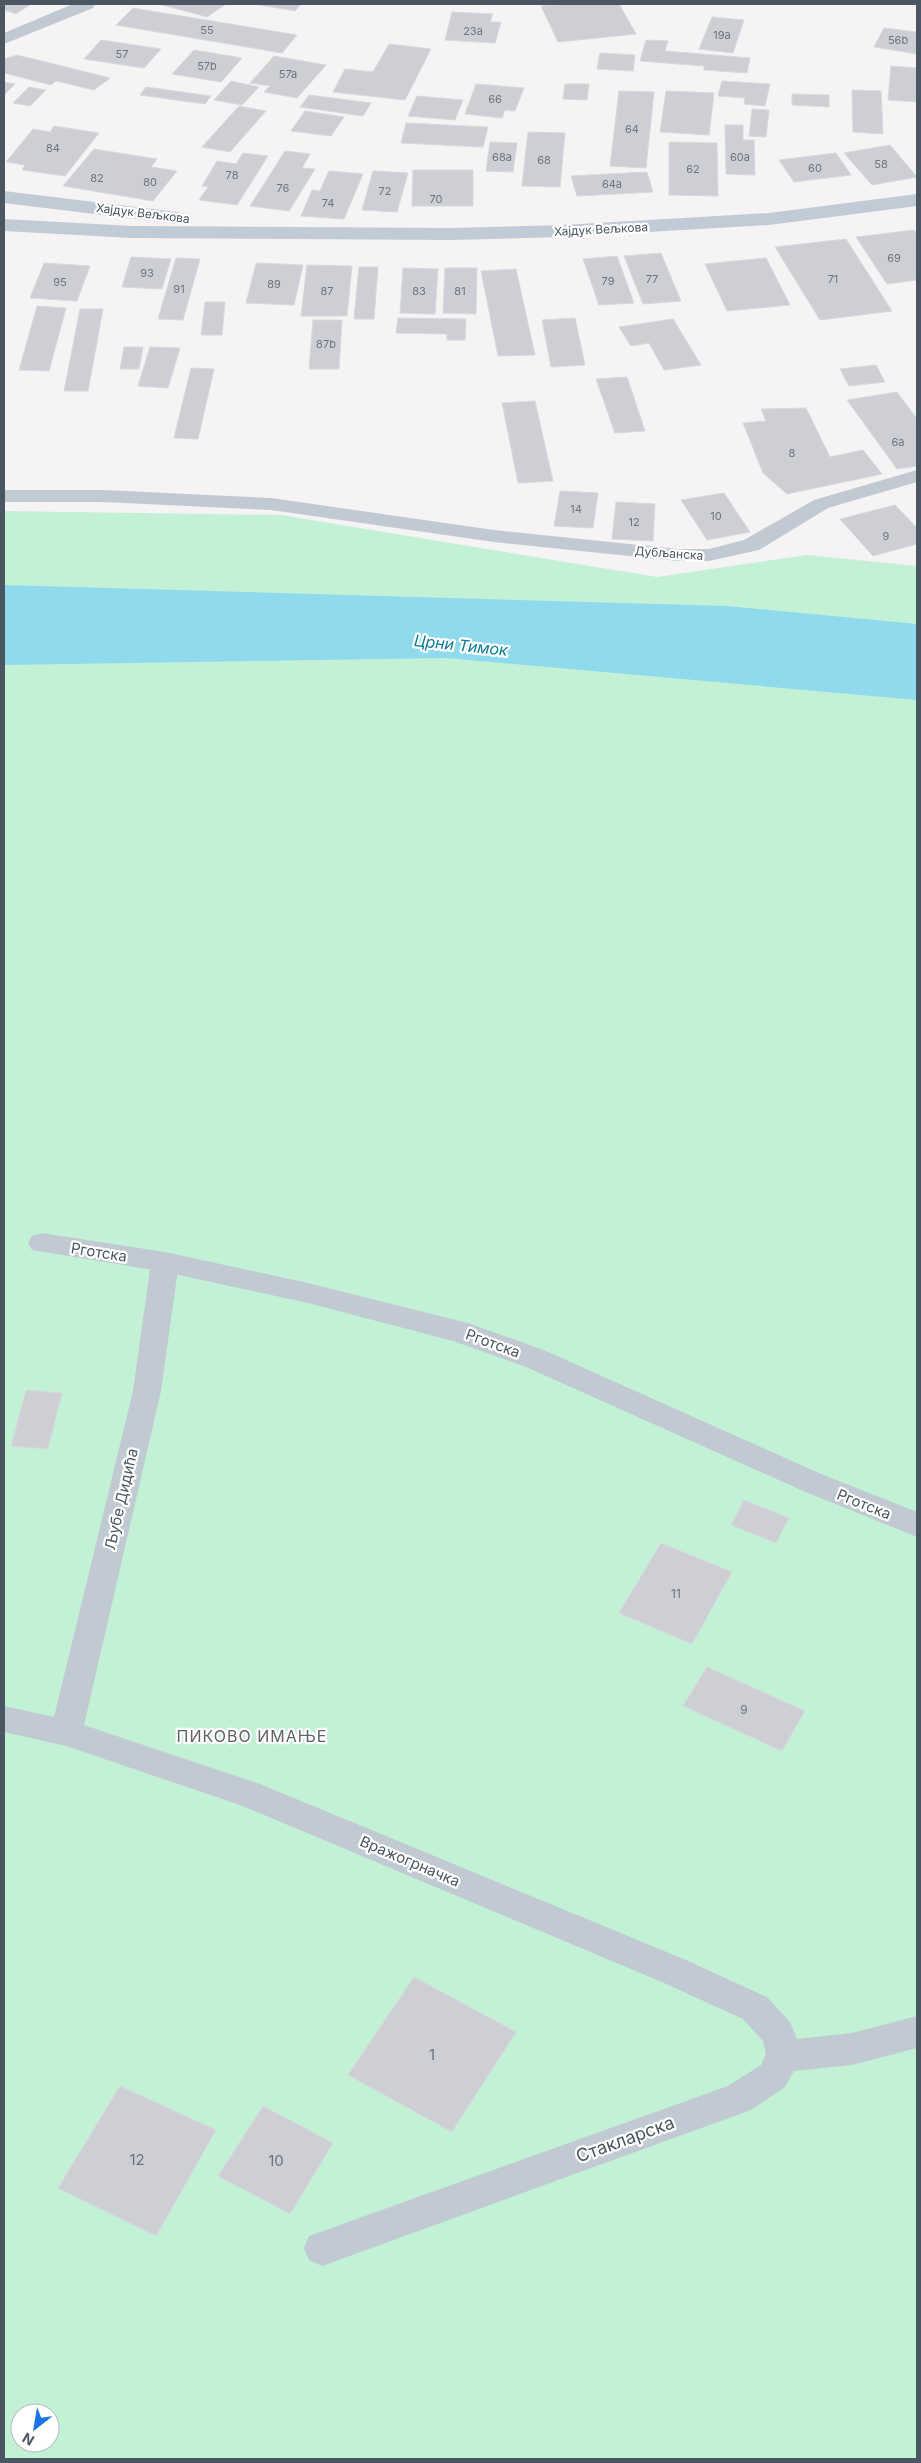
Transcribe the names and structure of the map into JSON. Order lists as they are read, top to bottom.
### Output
{
  "streets": {
    "street": [
      "Хајдук Вељкова",
      "Дубљанска",
      "Рготска",
      "Љубе Дидића",
      "Вражогрначка",
      "Стакларска"
    ]
  },
  "crossings": [
    ["Рготска", "Љубе Дидића"],
    ["Љубе Дидића", "Вражогрначка"],
    ["Вражогрначка", "Стакларска"]
  ],
  "districts": ["ПИКОВО ИМАЊЕ"],
  "water": ["Црни Тимок"],
  "house_numbers": [
    "55",
    "23a",
    "19a",
    "56b",
    "57",
    "57b",
    "57a",
    "66",
    "64",
    "84",
    "68a",
    "60a",
    "68",
    "58",
    "60",
    "62",
    "78",
    "82",
    "80",
    "64a",
    "76",
    "72",
    "70",
    "74",
    "69",
    "93",
    "77",
    "71",
    "79",
    "95",
    "89",
    "91",
    "87",
    "83",
    "81",
    "87b",
    "6a",
    "8",
    "14",
    "10",
    "12",
    "9",
    "11",
    "9",
    "1",
    "12",
    "10"
  ],
  "north": "bottom left"
}
